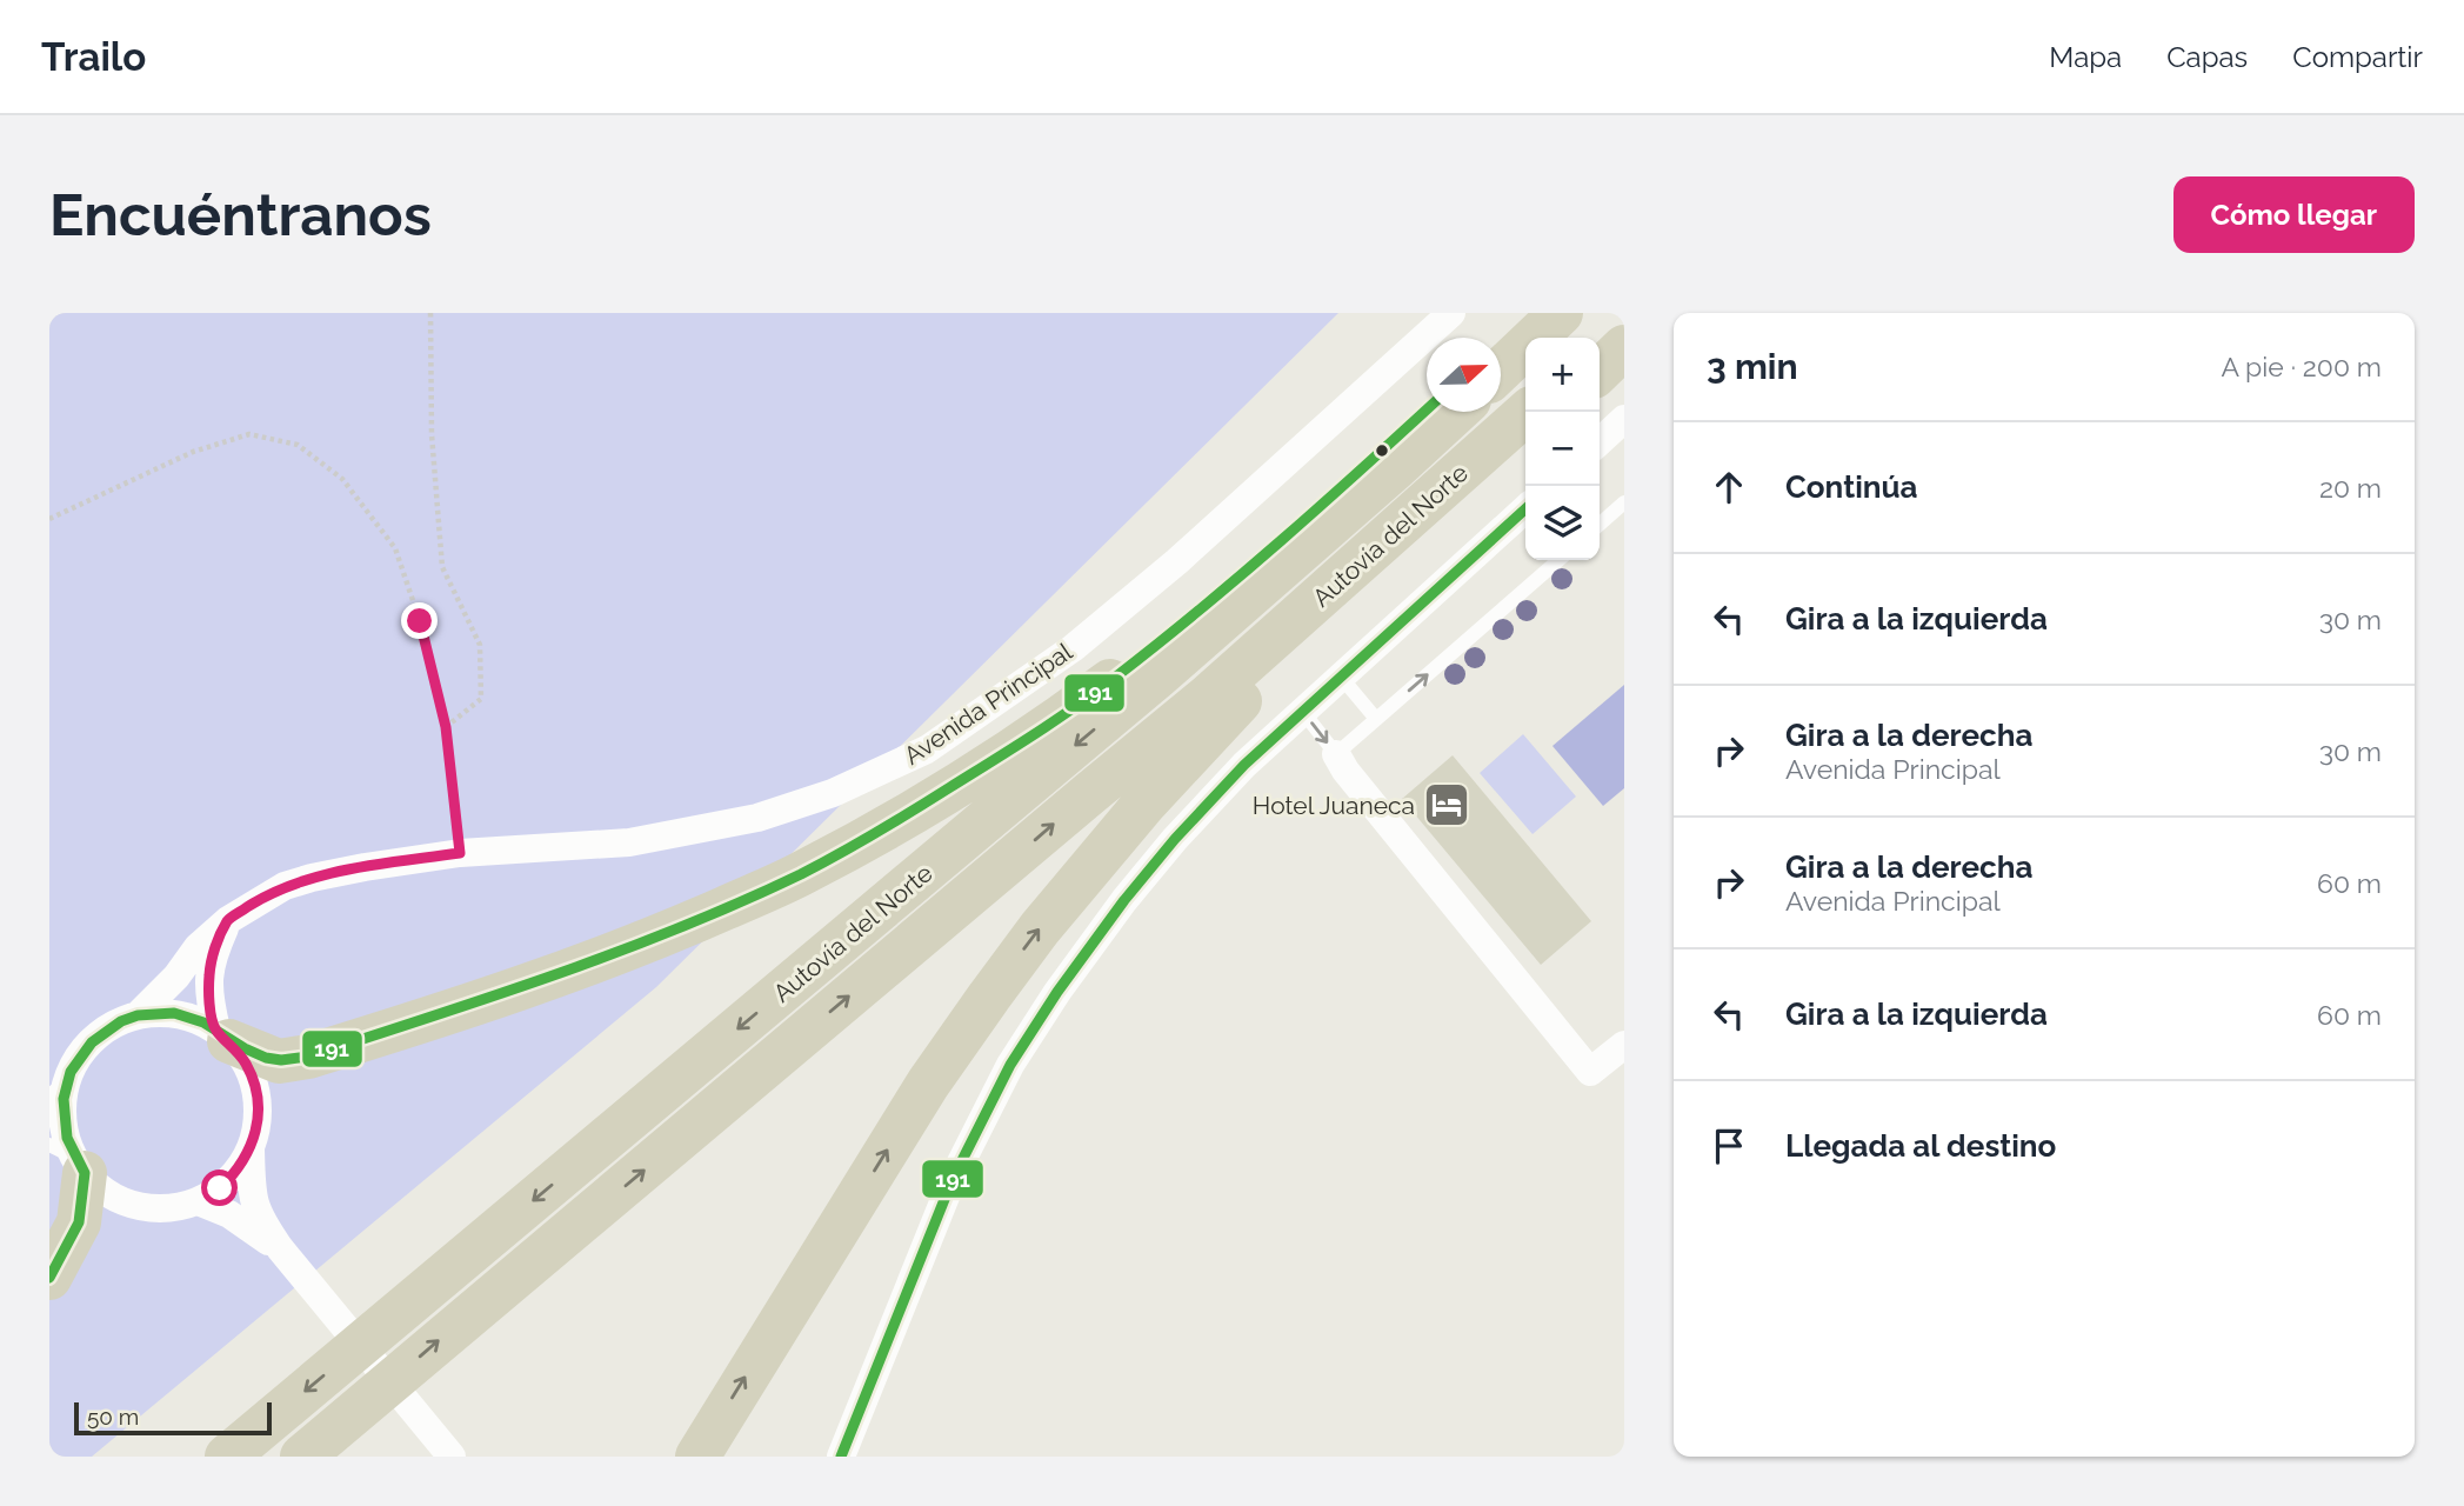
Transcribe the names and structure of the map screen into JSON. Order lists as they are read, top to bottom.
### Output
{
  "streets": {
    "highway": ["Autovía del Norte"],
    "street": ["Avenida Principal"]
  },
  "places": {
    "hotel": ["Hotel Juaneca"]
  },
  "lines": ["transit line 191"],
  "scale_bar": "50 m",
  "north": "right",
  "page": {
    "header": "Trailo",
    "nav": ["Mapa", "Capas", "Compartir"],
    "buttons": "Cómo llegar",
    "title": "Encuéntranos",
    "heading": ["3 min", "A pie · 200 m"],
    "map_buttons": ["+", "−"],
    "list": [
      ["Continúa", "20 m"],
      ["Gira a la izquierda", "30 m"],
      ["Gira a la derecha", "Avenida Principal", "30 m"],
      ["Gira a la derecha", "Avenida Principal", "60 m"],
      ["Gira a la izquierda", "60 m"],
      "Llegada al destino"
    ],
    "scale": "50 m"
  }
}
